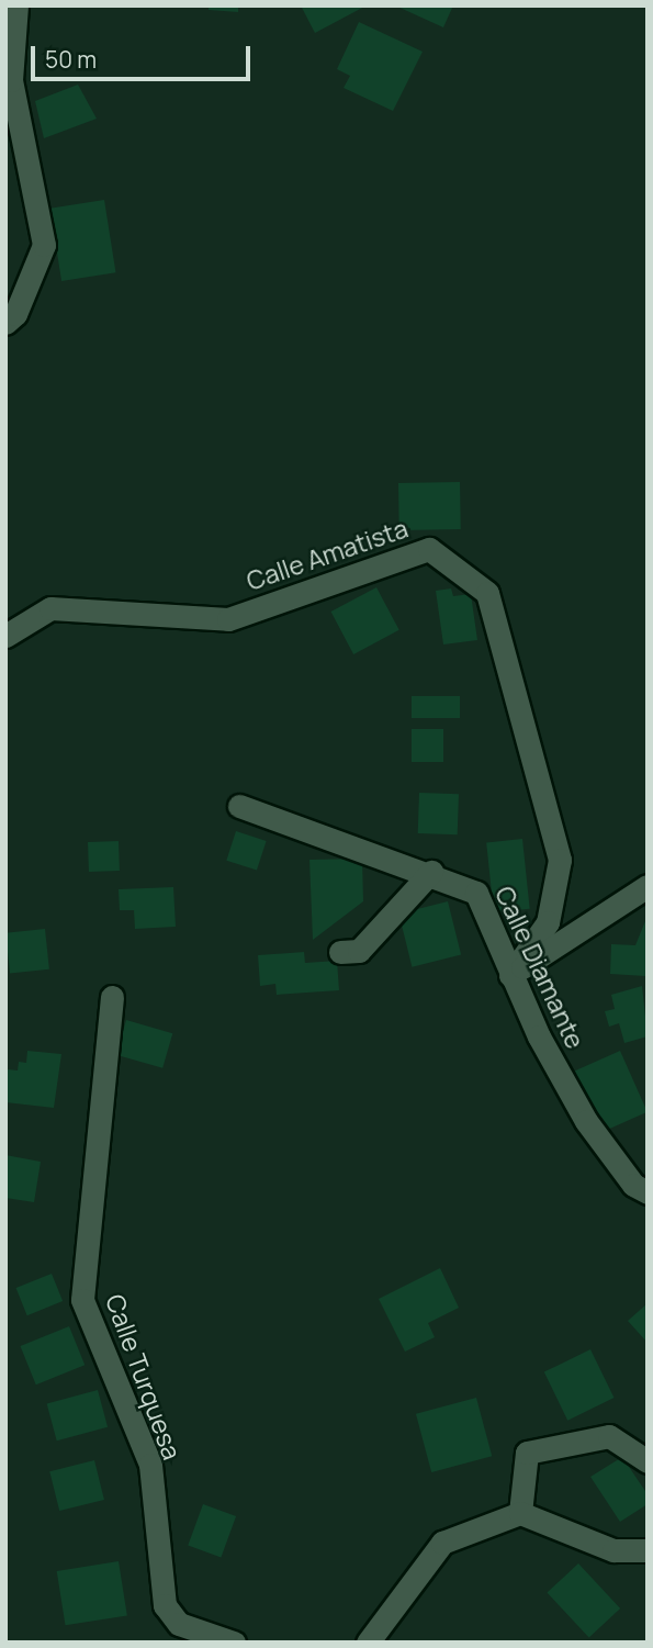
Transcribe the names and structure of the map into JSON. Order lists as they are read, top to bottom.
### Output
{
  "streets": {
    "street": ["Calle Amatista", "Calle Diamante", "Calle Turquesa"]
  },
  "crossings": [
    ["Calle Amatista", "Calle Diamante"]
  ],
  "scale_bar": "50 m"
}
